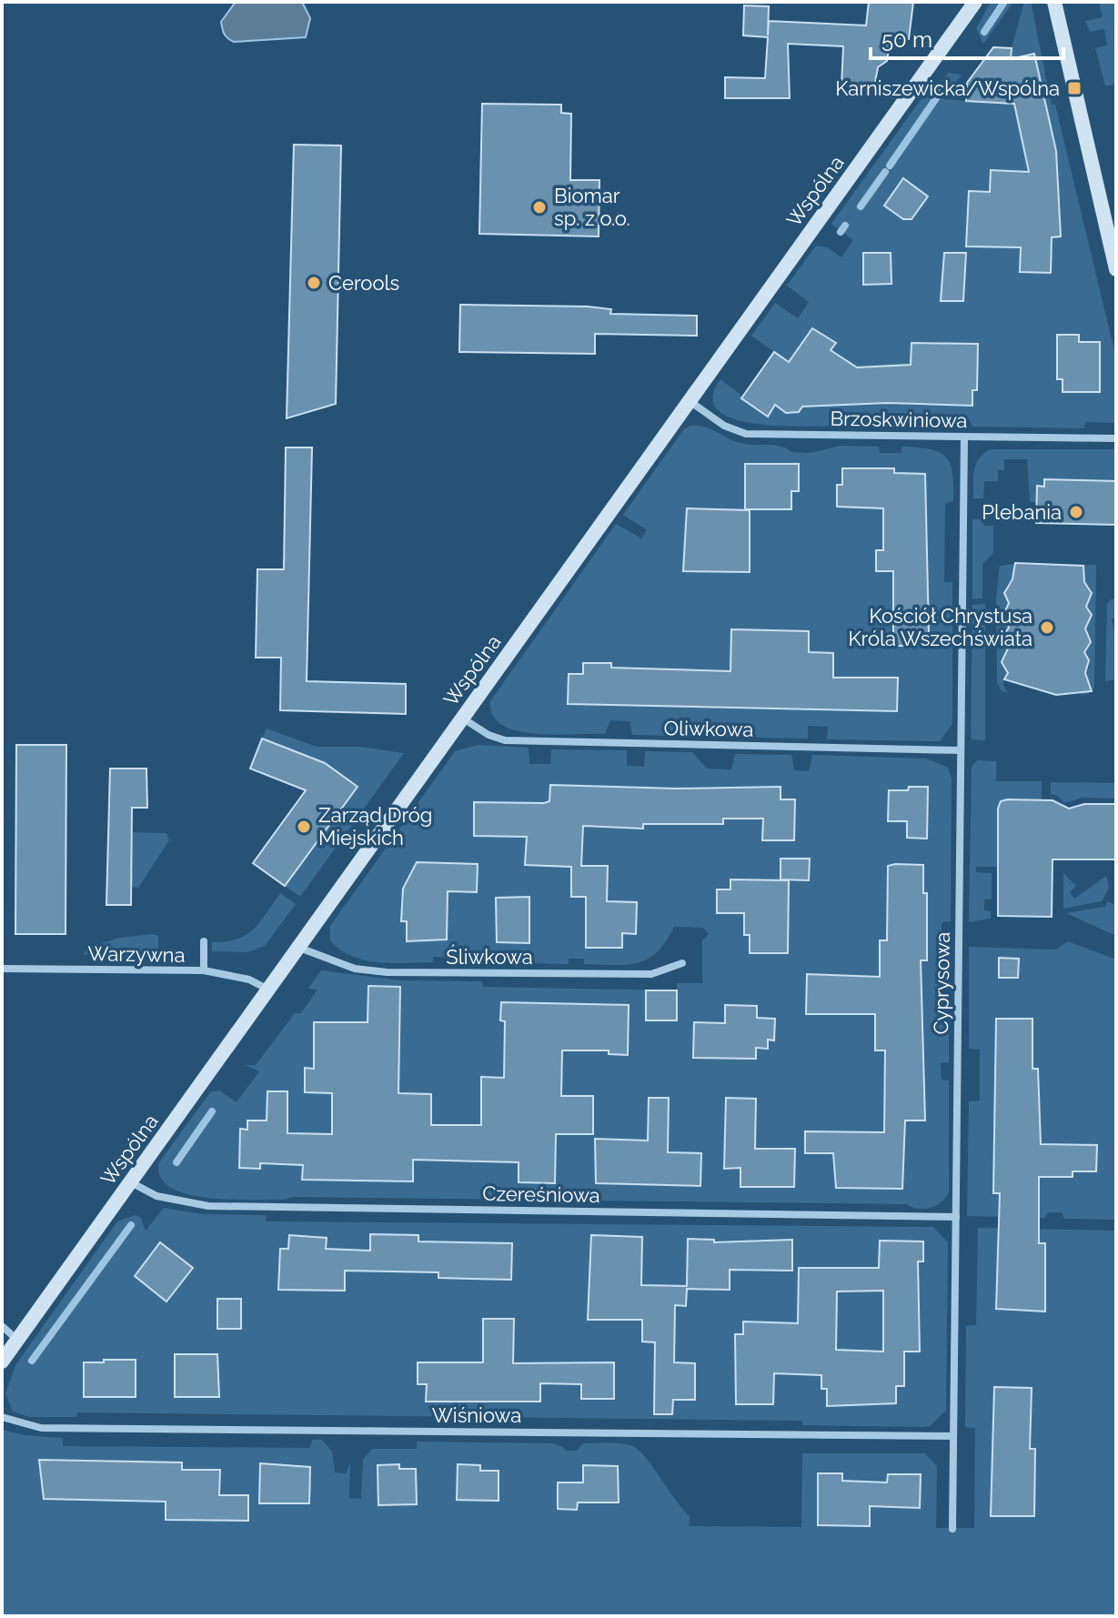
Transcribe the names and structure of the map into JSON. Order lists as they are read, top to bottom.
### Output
{
  "streets": {
    "street": [
      "Wspólna",
      "Brzoskwiniowa",
      "Oliwkowa",
      "Warzywna",
      "Śliwkowa",
      "Cyprysowa",
      "Czereśniowa",
      "Wiśniowa"
    ]
  },
  "crossings": [
    ["Wspólna", "Brzoskwiniowa"],
    ["Wspólna", "Oliwkowa"],
    ["Wspólna", "Warzywna"],
    ["Wspólna", "Śliwkowa"],
    ["Wspólna", "Czereśniowa"],
    ["Brzoskwiniowa", "Cyprysowa"],
    ["Oliwkowa", "Cyprysowa"],
    ["Cyprysowa", "Czereśniowa"],
    ["Cyprysowa", "Wiśniowa"]
  ],
  "places": {
    "transit": ["Karniszewicka/Wspólna"],
    "other": [
      "Biomar sp. z o.o.",
      "Cerools",
      "Plebania",
      "Kościół Chrystusa Króla Wszechświata",
      "Zarząd Dróg Miejskich"
    ]
  },
  "scale_bar": "50 m"
}
